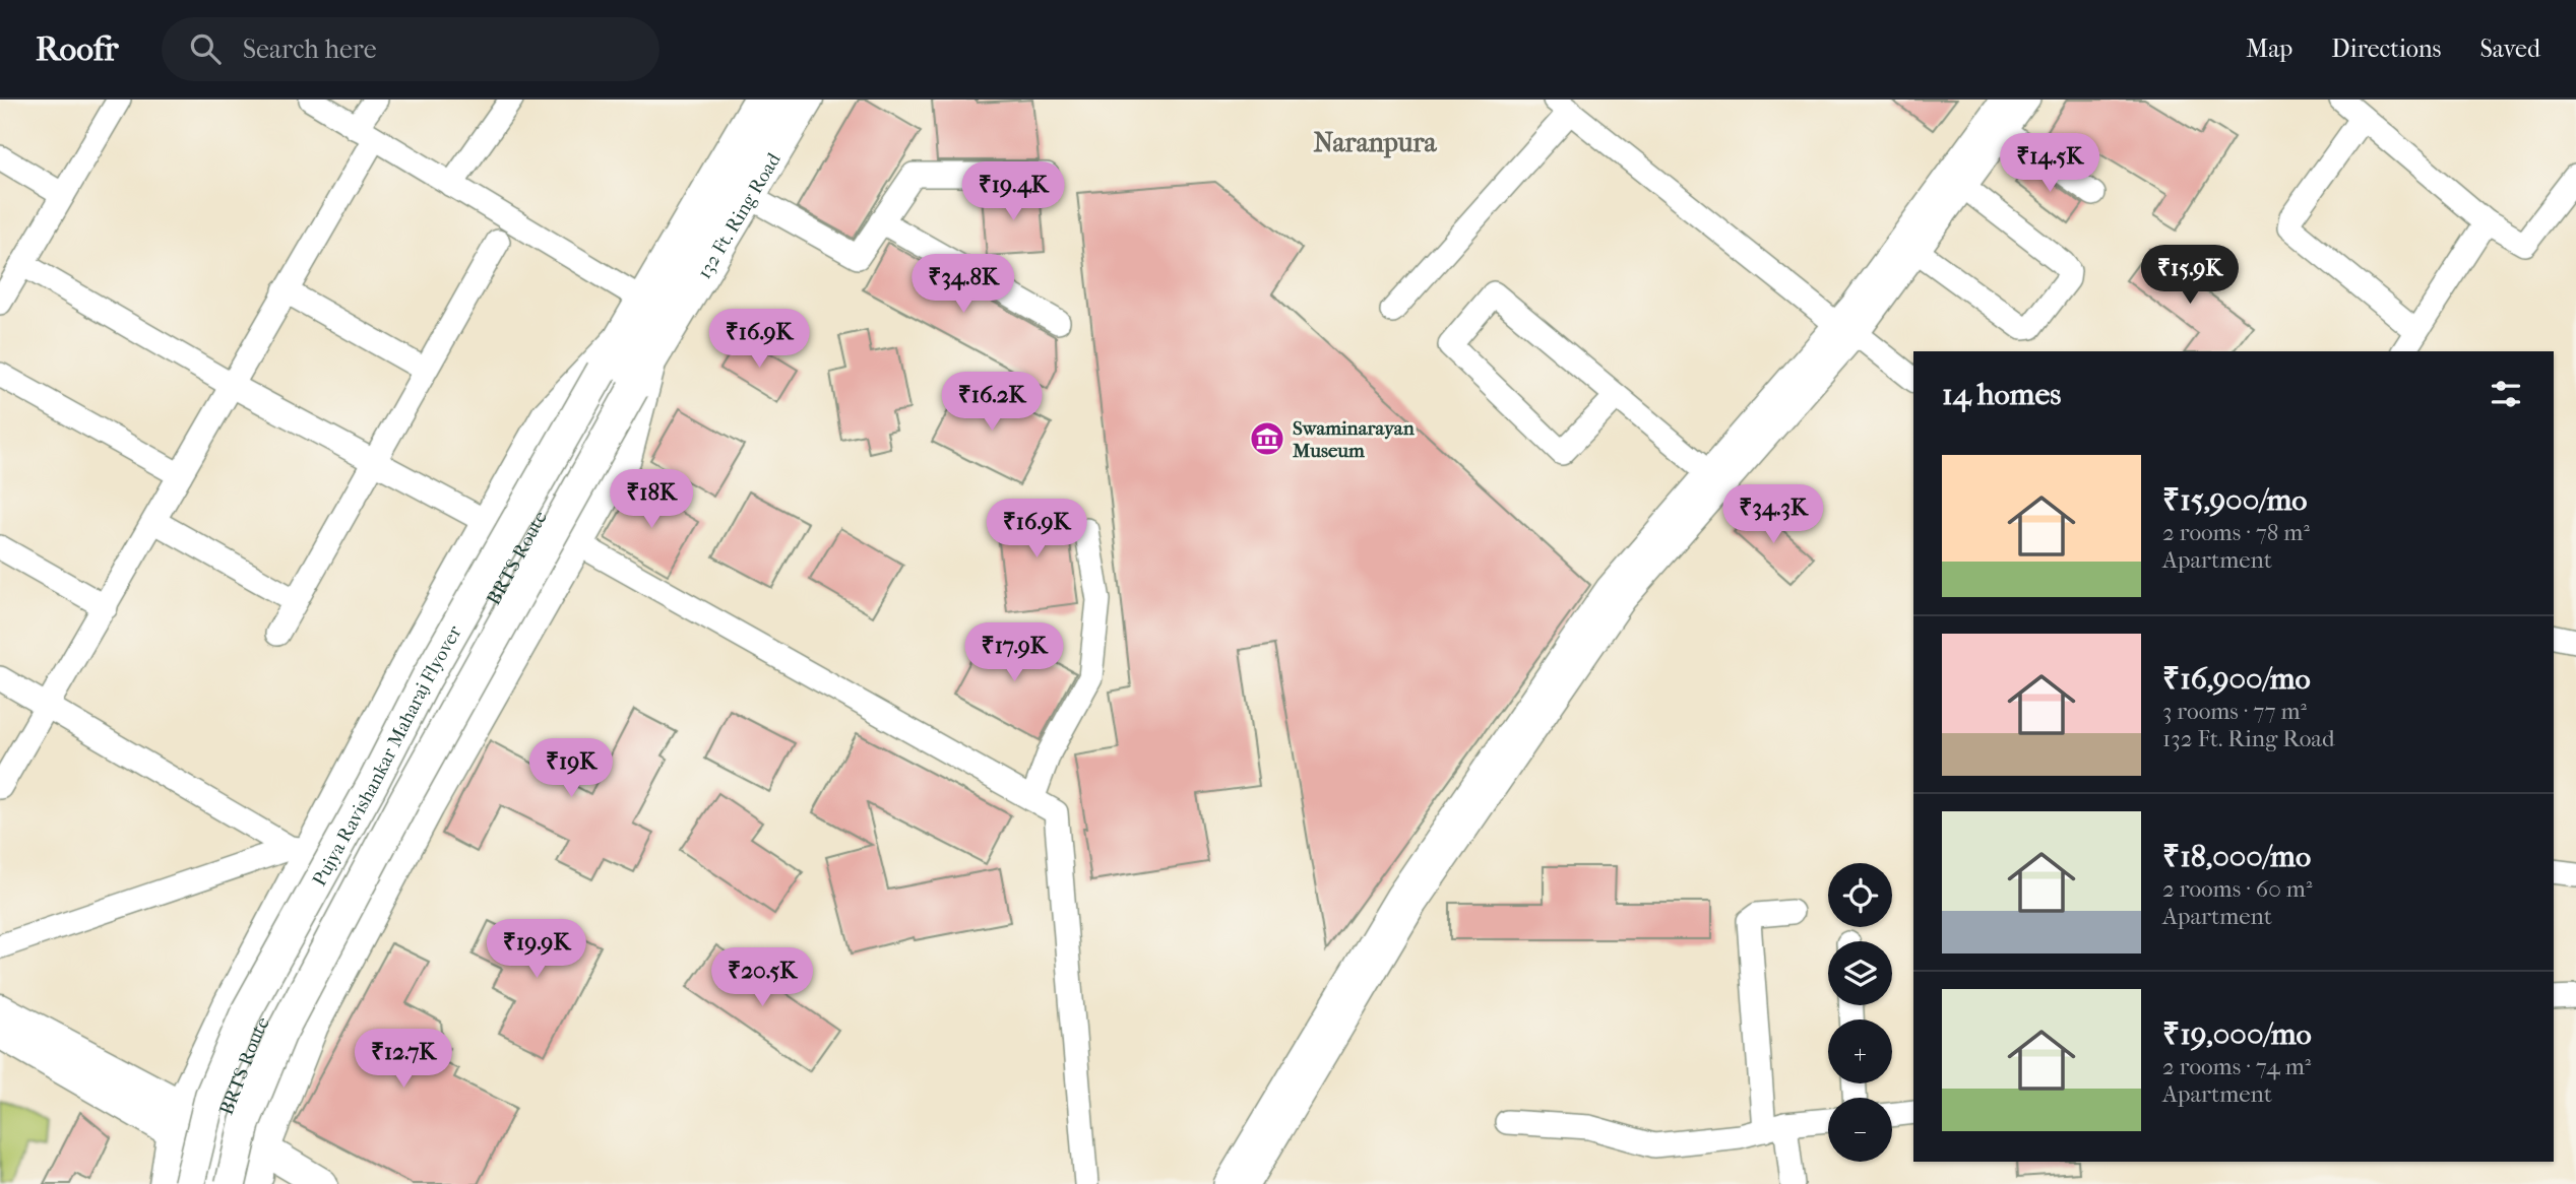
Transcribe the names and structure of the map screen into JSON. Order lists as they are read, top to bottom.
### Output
{
  "streets": {
    "main road": ["132 Ft. Ring Road", "Pujya Ravishankar Maharaj Flyover"],
    "street": ["BRTS Route"]
  },
  "crossings": [
    ["132 Ft. Ring Road", "Pujya Ravishankar Maharaj Flyover"]
  ],
  "districts": ["Naranpura"],
  "places": {
    "museum": ["Swaminarayan Museum"]
  },
  "page": {
    "header": "Roofr",
    "search": "Search here",
    "nav": ["Map", "Directions", "Saved"],
    "price": [
      "₹14.5K",
      "₹19.4K",
      "₹15.9K",
      "₹34.8K",
      "₹16.9K",
      "₹16.2K",
      "₹18K",
      "₹34.3K",
      "₹16.9K",
      "₹17.9K",
      "₹19K",
      "₹19.9K",
      "₹20.5K",
      "₹12.7K"
    ],
    "heading": "14 homes",
    "list": [
      {
        "name": "₹15,900/mo",
        "note": "2 rooms · 78 m² · Apartment"
      },
      {
        "name": "₹16,900/mo",
        "note": "3 rooms · 77 m² · 132 Ft. Ring Road"
      },
      {
        "name": "₹18,000/mo",
        "note": "2 rooms · 60 m² · Apartment"
      },
      {
        "name": "₹19,000/mo",
        "note": "2 rooms · 74 m² · Apartment"
      }
    ],
    "map_buttons": ["+", "−"]
  }
}
